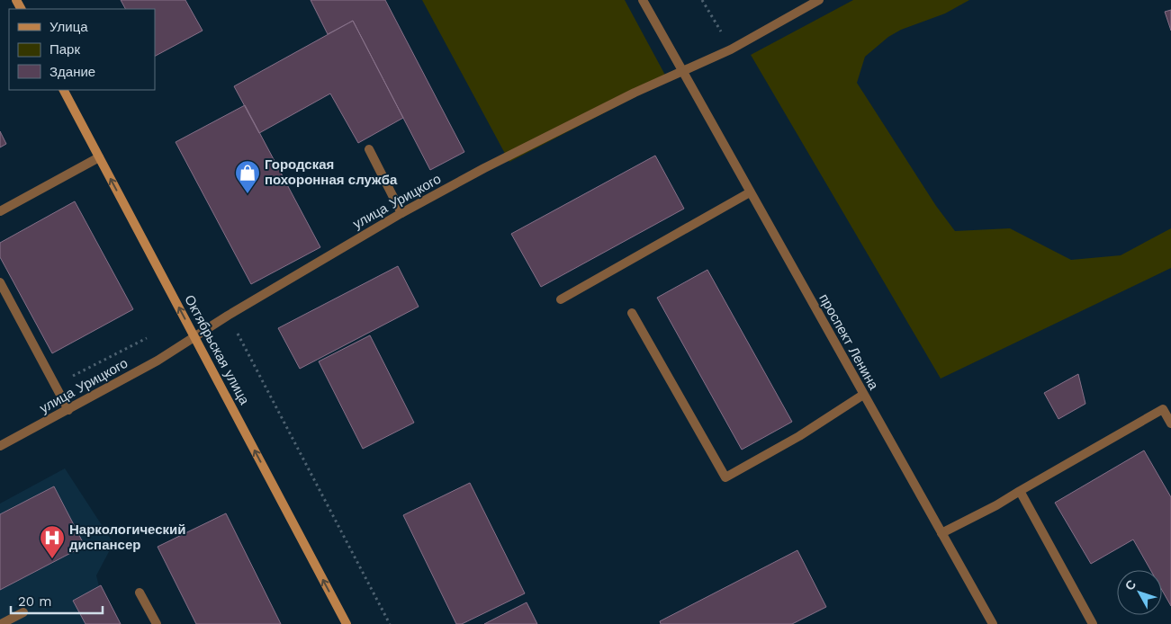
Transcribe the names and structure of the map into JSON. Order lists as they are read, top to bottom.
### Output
{
  "streets": {
    "main road": ["Октябрьская улица"],
    "street": ["улица Урицкого", "проспект Ленина"]
  },
  "crossings": [
    ["улица Урицкого", "проспект Ленина"],
    ["улица Урицкого", "Октябрьская улица"]
  ],
  "one_way": ["Октябрьская улица"],
  "places": {
    "shop": ["Городская похоронная служба"],
    "hospital": ["Наркологический диспансер"]
  },
  "legend": ["Улица", "Парк", "Здание"],
  "scale_bar": "20 m",
  "north": "top left"
}
